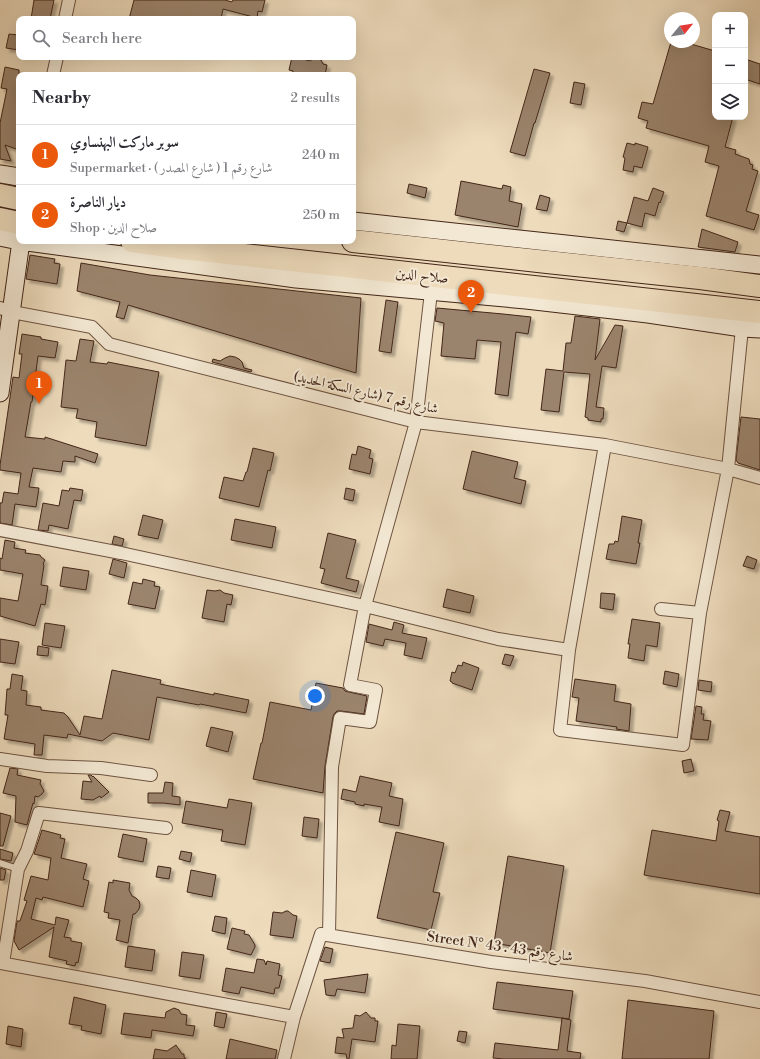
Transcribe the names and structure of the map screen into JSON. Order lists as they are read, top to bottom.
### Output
{
  "streets": {
    "highway": ["صلاح الدين"],
    "street": ["شارع رقم 7 (شارع السكة الحديد)", "Street N° 43 . شارع رقم 43"]
  },
  "north": "top right",
  "page": {
    "map_buttons": ["+", "−"],
    "search": "Search here",
    "heading": ["Nearby", "2 results"],
    "list": [
      {
        "mark": "1",
        "name": "سوبر ماركت البهنساوي",
        "note": "Supermarket · شارع رقم 1 ( شارع المصدر )",
        "value": "240 m"
      },
      {
        "mark": "2",
        "name": "ديار الناصرة",
        "note": "Shop · صلاح الدين",
        "value": "250 m"
      }
    ],
    "pins": ["2", "1"]
  }
}
